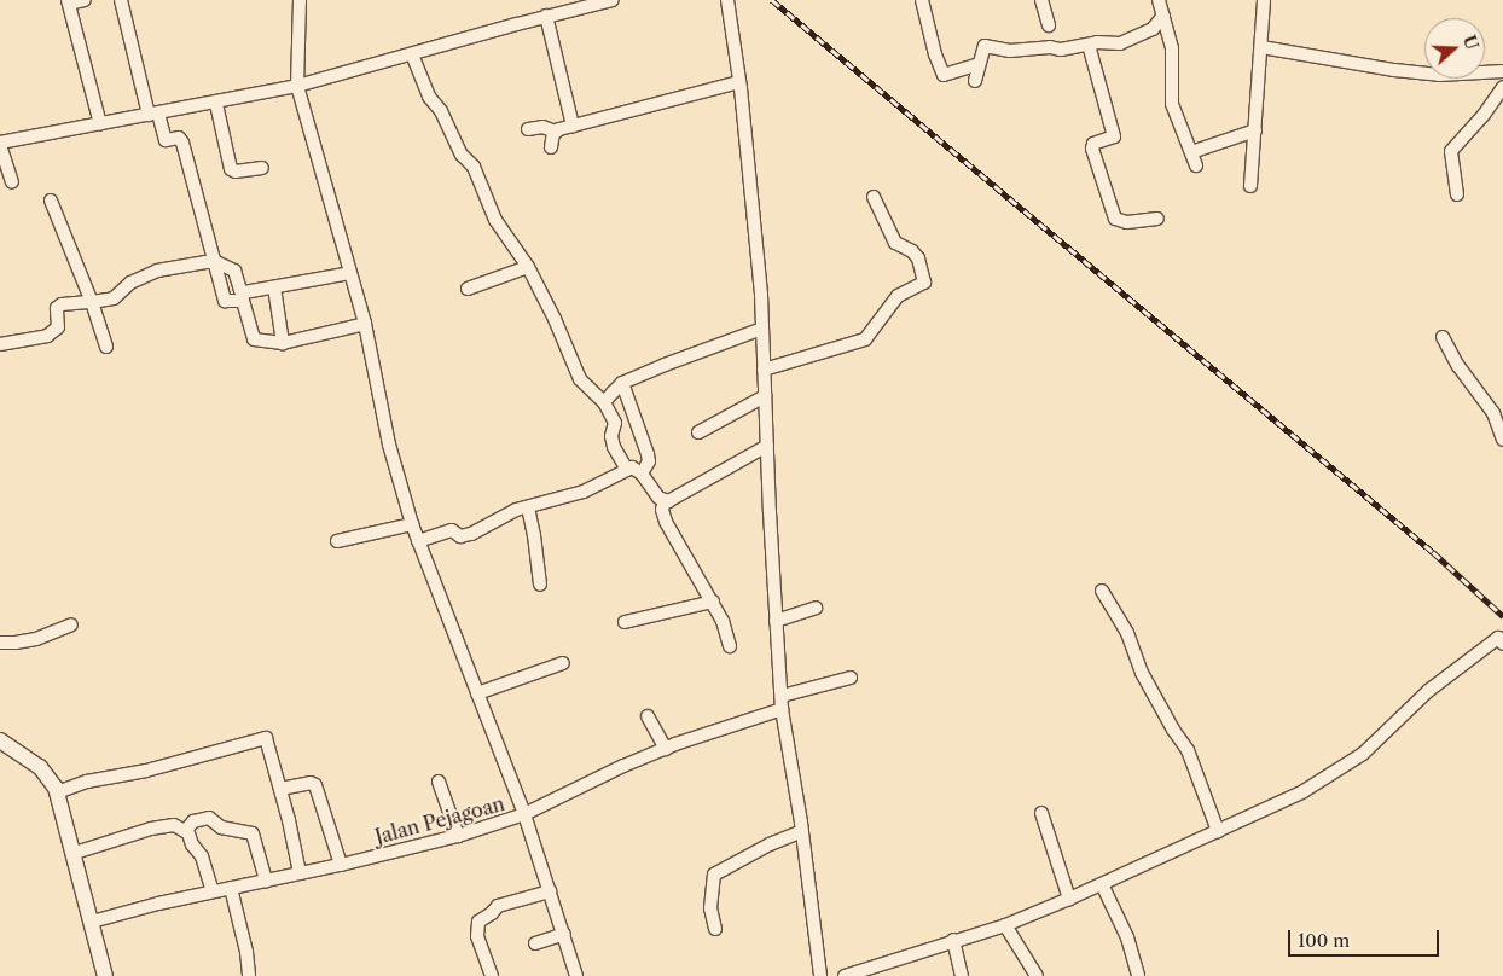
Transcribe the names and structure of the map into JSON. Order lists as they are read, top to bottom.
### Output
{
  "streets": {
    "street": ["Jalan Pejagoan"]
  },
  "scale_bar": "100 m",
  "north": "right"
}
